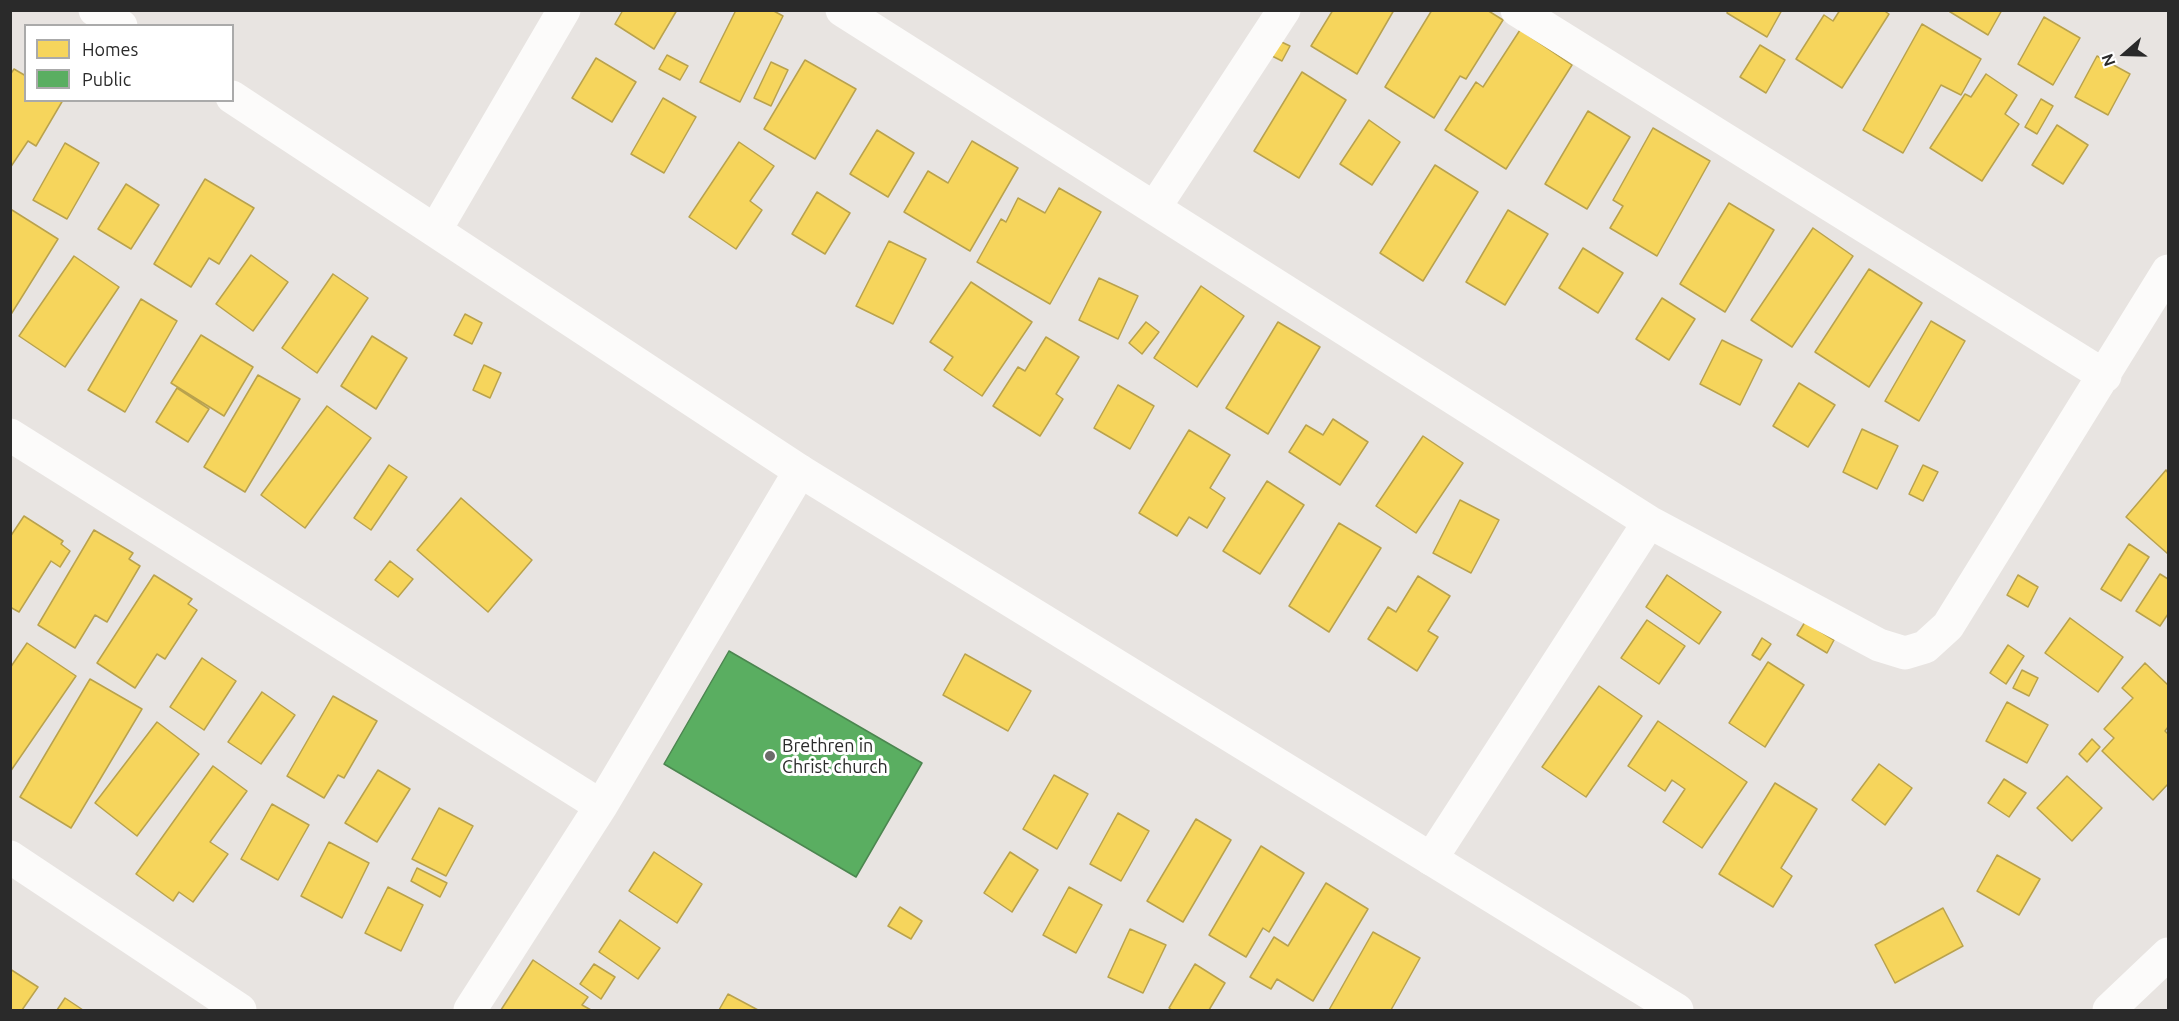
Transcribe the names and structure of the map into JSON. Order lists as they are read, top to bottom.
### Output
{
  "places": ["Brethren in Christ church"],
  "legend": ["Homes", "Public"],
  "north": "left"
}
